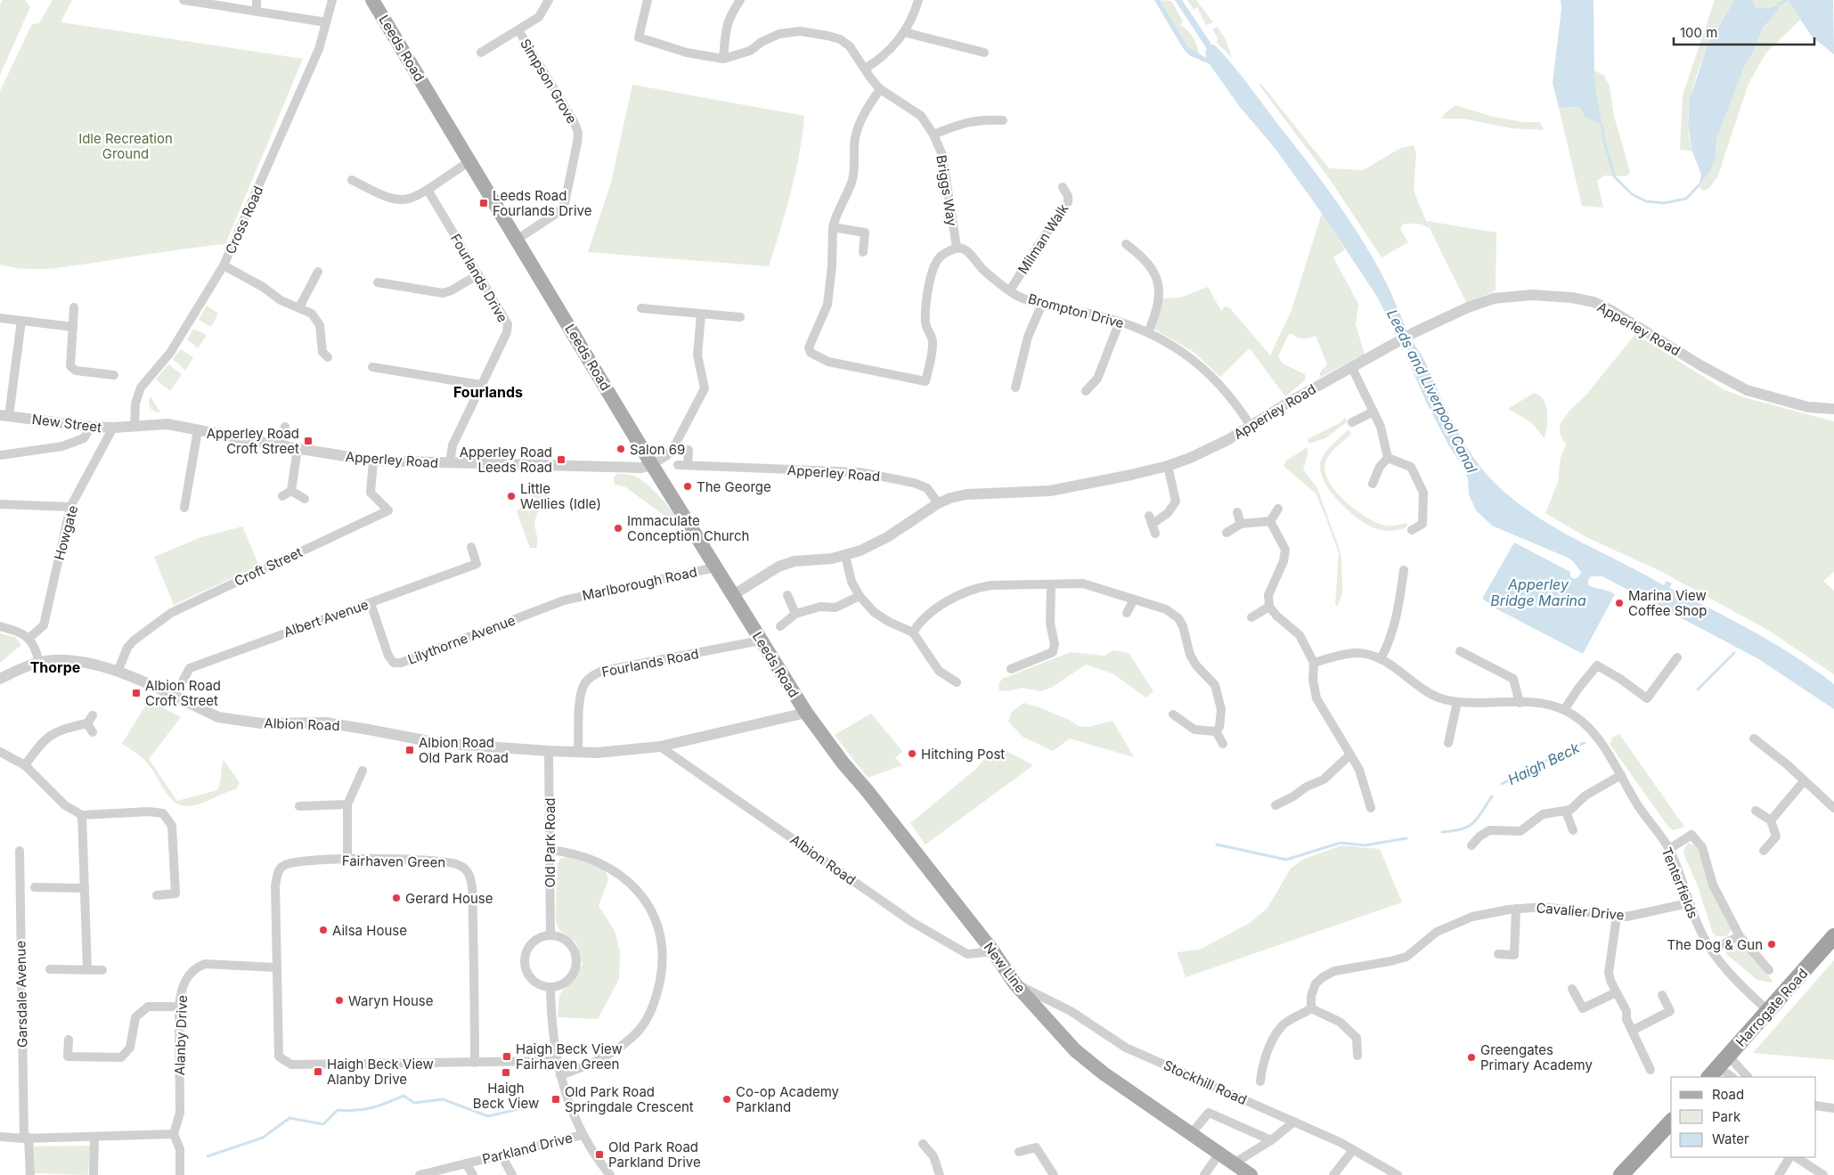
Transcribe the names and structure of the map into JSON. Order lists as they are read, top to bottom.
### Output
{
  "streets": {
    "highway": ["Harrogate Road"],
    "main road": ["Leeds Road", "New Line"],
    "street": [
      "Simpson Grove",
      "Briggs Way",
      "Cross Road",
      "Milman Walk",
      "Fourlands Drive",
      "Brompton Drive",
      "Apperley Road",
      "New Street",
      "Howgate",
      "Croft Street",
      "Marlborough Road",
      "Albert Avenue",
      "Lilythorne Avenue",
      "Fourlands Road",
      "Albion Road",
      "Old Park Road",
      "Fairhaven Green",
      "Tenterfields",
      "Cavalier Drive",
      "Garsdale Avenue",
      "Alanby Drive",
      "Stockhill Road",
      "Parkland Drive"
    ]
  },
  "crossings": [
    ["Leeds Road", "Simpson Grove"],
    ["Leeds Road", "Apperley Road"],
    ["Leeds Road", "Marlborough Road"],
    ["Leeds Road", "Fourlands Road"],
    ["Leeds Road", "Albion Road"],
    ["Leeds Road", "New Line"],
    ["Briggs Way", "Brompton Drive"],
    ["Cross Road", "Apperley Road"],
    ["Cross Road", "New Street"],
    ["Milman Walk", "Brompton Drive"],
    ["Fourlands Drive", "Apperley Road"],
    ["Brompton Drive", "Apperley Road"],
    ["Apperley Road", "New Street"],
    ["Apperley Road", "Croft Street"],
    ["New Street", "Howgate"],
    ["Croft Street", "Albion Road"],
    ["Marlborough Road", "Lilythorne Avenue"],
    ["Albert Avenue", "Lilythorne Avenue"],
    ["Albert Avenue", "Albion Road"],
    ["Fourlands Road", "Albion Road"],
    ["Albion Road", "Old Park Road"],
    ["Albion Road", "New Line"],
    ["Fairhaven Green", "Alanby Drive"],
    ["Tenterfields", "Cavalier Drive"],
    ["Tenterfields", "Harrogate Road"],
    ["New Line", "Stockhill Road"]
  ],
  "districts": ["Fourlands", "Thorpe"],
  "water": ["Leeds and Liverpool Canal", "Apperley Bridge Marina", "Haigh Beck"],
  "parks": ["Idle Recreation Ground"],
  "places": {
    "transit": [
      "Leeds Road Fourlands Drive",
      "Apperley Road Croft Street",
      "Apperley Road Leeds Road",
      "Albion Road Croft Street",
      "Albion Road Old Park Road",
      "Haigh Beck View Fairhaven Green",
      "Haigh Beck View Alanby Drive",
      "Haigh Beck View",
      "Old Park Road Springdale Crescent",
      "Old Park Road Parkland Drive"
    ],
    "other": [
      "Salon 69",
      "The George",
      "Little Wellies (Idle)",
      "Immaculate Conception Church",
      "Marina View Coffee Shop",
      "Hitching Post",
      "Gerard House",
      "Ailsa House",
      "The Dog & Gun",
      "Waryn House",
      "Greengates Primary Academy",
      "Co-op Academy Parkland"
    ]
  },
  "legend": ["Road", "Park", "Water"],
  "scale_bar": "100 m"
}
